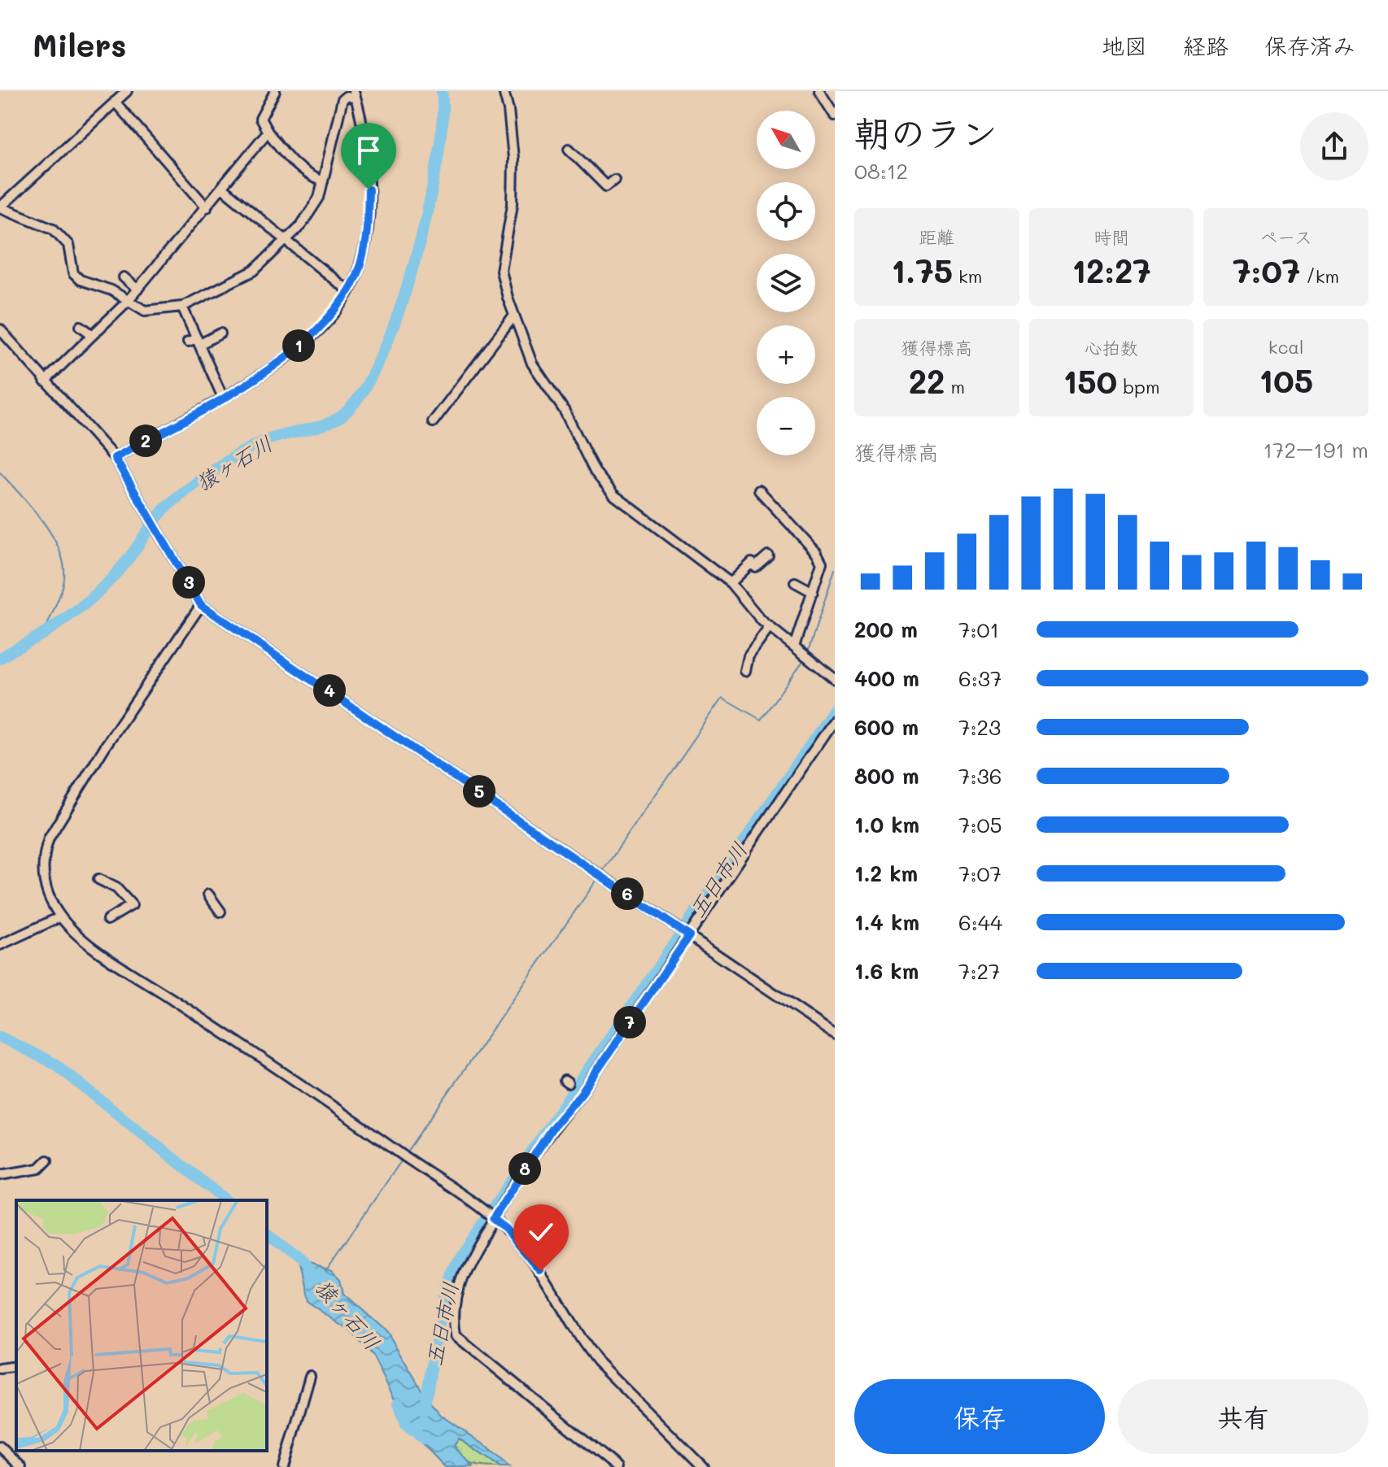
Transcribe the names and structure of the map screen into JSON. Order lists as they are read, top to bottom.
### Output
{
  "water": ["猿ヶ石川", "五日市川"],
  "north": "top left",
  "page": {
    "header": "Milers",
    "nav": ["地図", "経路", "保存済み"],
    "heading": ["朝のラン", "08:12"],
    "map_buttons": ["+", "−"],
    "stats": [
      ["距離", "1.75 km"],
      ["時間", "12:27"],
      ["ペース", "7:07 /km"],
      ["獲得標高", "22 m"],
      ["心拍数", "150 bpm"],
      ["kcal", "105"]
    ],
    "pins": [
      "1",
      "2",
      "3",
      "4",
      "5",
      "6",
      "7",
      "8"
    ],
    "chart": ["獲得標高", "172–191 m"],
    "list": [
      {
        "name": "200 m",
        "note": "7:01"
      },
      {
        "name": "400 m",
        "note": "6:37"
      },
      {
        "name": "600 m",
        "note": "7:23"
      },
      {
        "name": "800 m",
        "note": "7:36"
      },
      {
        "name": "1.0 km",
        "note": "7:05"
      },
      {
        "name": "1.2 km",
        "note": "7:07"
      },
      {
        "name": "1.4 km",
        "note": "6:44"
      },
      {
        "name": "1.6 km",
        "note": "7:27"
      }
    ],
    "buttons": ["保存", "共有"]
  }
}
